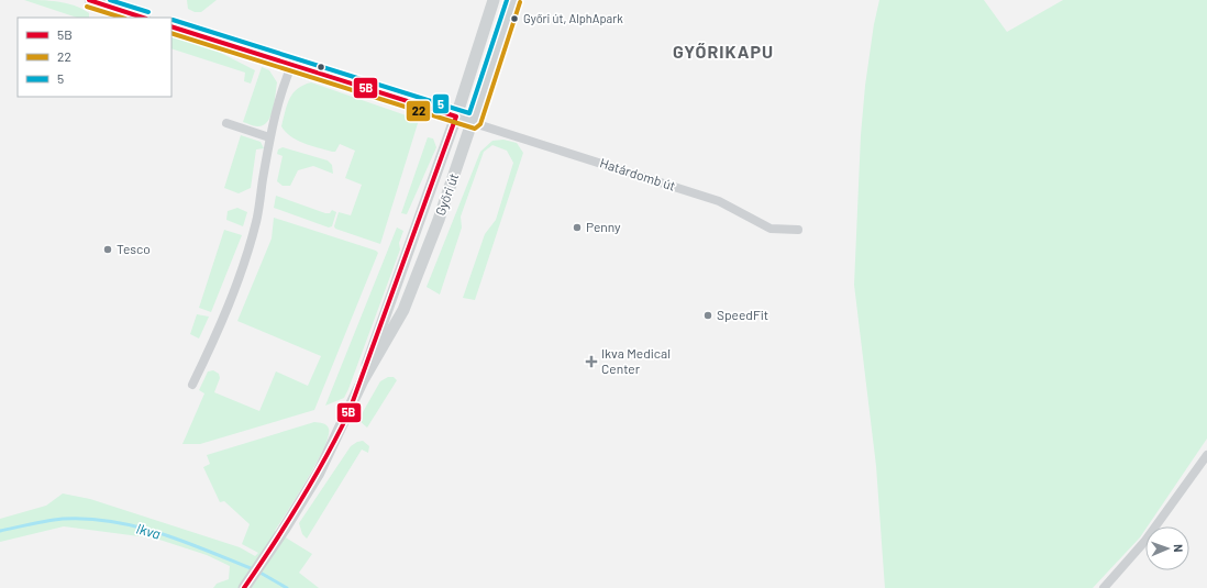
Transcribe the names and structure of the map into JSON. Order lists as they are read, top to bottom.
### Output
{
  "streets": {
    "main road": ["Győri út"],
    "street": ["Határdomb út"]
  },
  "crossings": [
    ["Határdomb út", "Győri út"]
  ],
  "districts": ["GYŐRIKAPU"],
  "water": ["Ikva"],
  "places": {
    "other": [
      "Győri út, AlphApark",
      "Penny",
      "Tesco",
      "SpeedFit"
    ],
    "health": ["Ikva Medical Center"]
  },
  "lines": ["transit line 5B", "transit line 5", "transit line 22"],
  "legend": ["5B", "22", "5"],
  "north": "right"
}
